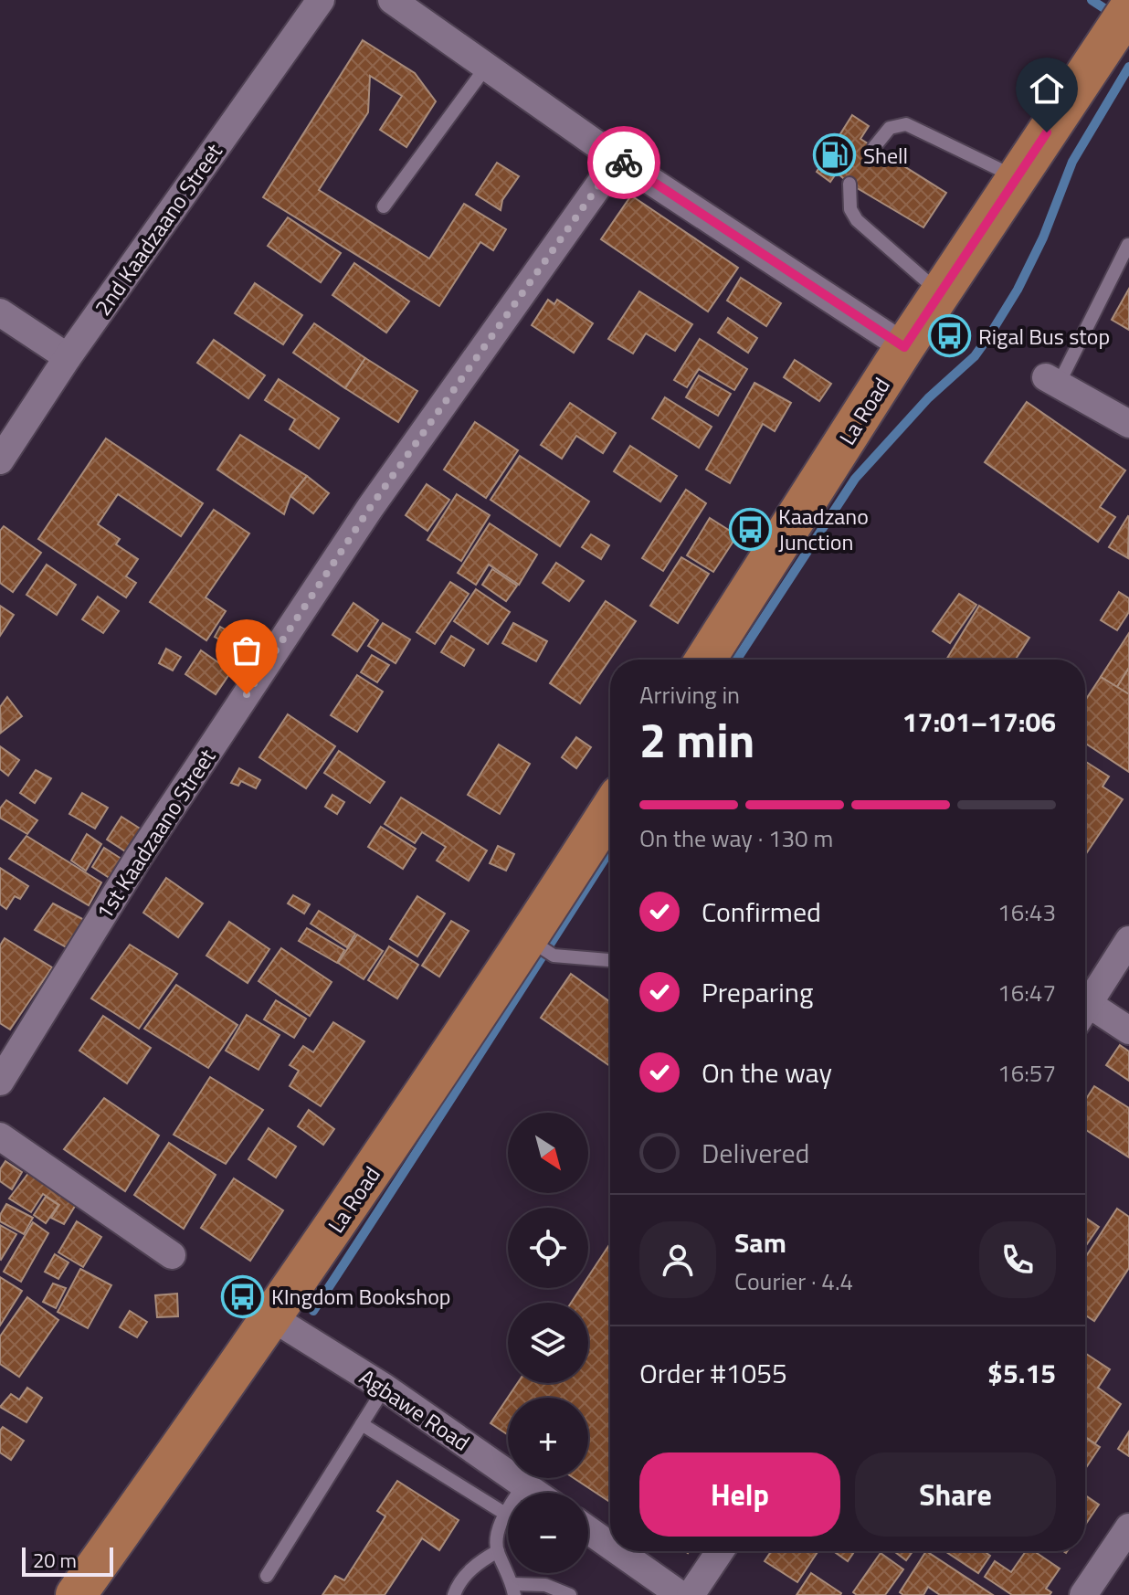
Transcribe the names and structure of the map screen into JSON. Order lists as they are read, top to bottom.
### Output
{
  "streets": {
    "main road": ["La Road"],
    "street": ["2nd Kaadzaano Street", "1st Kaadzaano Street", "Agbawe Road"]
  },
  "crossings": [
    ["La Road", "Agbawe Road"]
  ],
  "places": {
    "fuel station": ["Shell"],
    "bus stop": ["Rigal Bus stop", "Kaadzano Junction", "KIngdom Bookshop"]
  },
  "scale_bar": "20 m",
  "north": "bottom right",
  "page": {
    "heading": ["2 min", "Arriving in", "17:01–17:06"],
    "panel": [
      "Sam",
      "Courier · 4.4",
      "Order #1055",
      "$5.15"
    ],
    "bar": "On the way · 130 m",
    "list": [
      ["Confirmed", "16:43"],
      ["Preparing", "16:47"],
      ["On the way", "16:57"],
      "Delivered"
    ],
    "map_buttons": ["+", "−"],
    "buttons": ["Help", "Share"],
    "scale": "20 m"
  }
}
